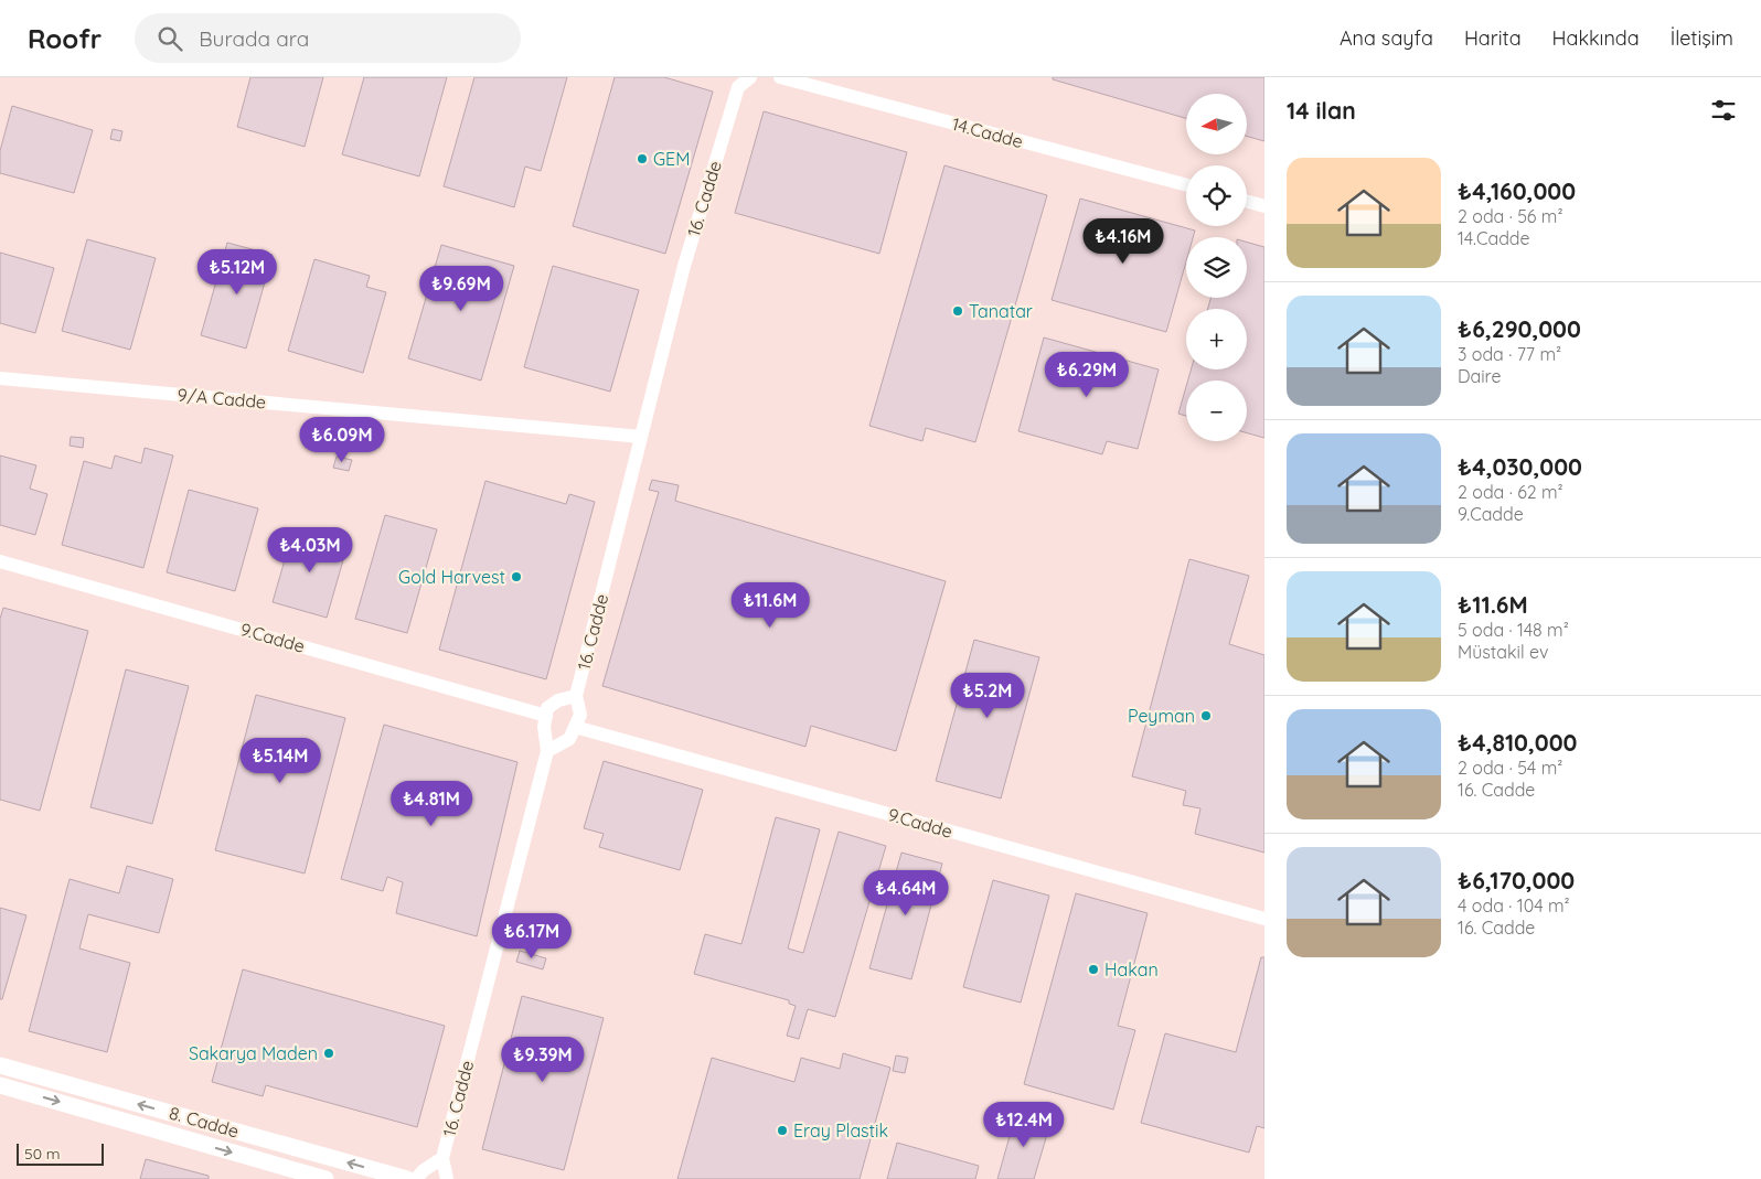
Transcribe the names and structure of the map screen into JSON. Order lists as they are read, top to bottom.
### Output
{
  "streets": {
    "street": [
      "14.Cadde",
      "16. Cadde",
      "9/A Cadde",
      "9.Cadde",
      "8. Cadde"
    ]
  },
  "crossings": [
    ["16. Cadde", "9/A Cadde"],
    ["16. Cadde", "9.Cadde"]
  ],
  "places": [
    "GEM",
    "Tanatar",
    "Gold Harvest",
    "Peyman",
    "Hakan",
    "Sakarya Maden",
    "Eray Plastik"
  ],
  "scale_bar": "50 m",
  "north": "left",
  "page": {
    "header": "Roofr",
    "search": "Burada ara",
    "nav": [
      "Ana sayfa",
      "Harita",
      "Hakkında",
      "İletişim"
    ],
    "heading": "14 ilan",
    "map_buttons": ["+", "−"],
    "list": [
      {
        "name": "₺4,160,000",
        "note": "2 oda · 56 m² · 14.Cadde"
      },
      {
        "name": "₺6,290,000",
        "note": "3 oda · 77 m² · Daire"
      },
      {
        "name": "₺4,030,000",
        "note": "2 oda · 62 m² · 9.Cadde"
      },
      {
        "name": "₺11.6M",
        "note": "5 oda · 148 m² · Müstakil ev"
      },
      {
        "name": "₺4,810,000",
        "note": "2 oda · 54 m² · 16. Cadde"
      },
      {
        "name": "₺6,170,000",
        "note": "4 oda · 104 m² · 16. Cadde"
      }
    ],
    "price": [
      "₺4.16M",
      "₺5.12M",
      "₺9.69M",
      "₺6.29M",
      "₺6.09M",
      "₺4.03M",
      "₺11.6M",
      "₺5.2M",
      "₺5.14M",
      "₺4.81M",
      "₺4.64M",
      "₺6.17M",
      "₺9.39M",
      "₺12.4M"
    ],
    "scale": "50 m"
  }
}
